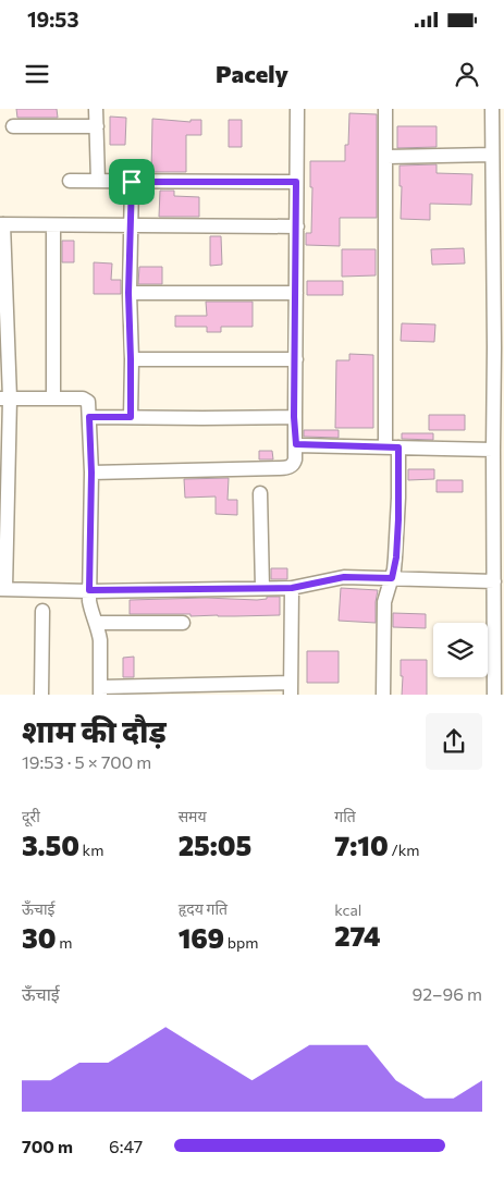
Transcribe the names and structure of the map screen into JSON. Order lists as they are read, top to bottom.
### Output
{
  "page": {
    "status": "19:53",
    "header": "Pacely",
    "heading": ["शाम की दौड़", "19:53 · 5 × 700 m"],
    "stats": [
      ["दूरी", "3.50 km"],
      ["समय", "25:05"],
      ["गति", "7:10 /km"],
      ["ऊँचाई", "30 m"],
      ["हृदय गति", "169 bpm"],
      ["kcal", "274"]
    ],
    "chart": ["ऊँचाई", "92–96 m"],
    "list": [
      {
        "name": "700 m",
        "note": "6:47"
      }
    ]
  }
}
